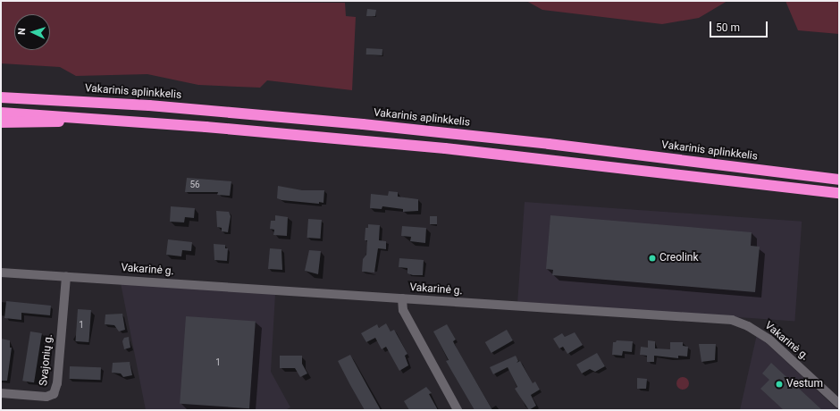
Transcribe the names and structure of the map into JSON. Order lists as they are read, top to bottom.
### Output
{
  "streets": {
    "highway": ["Vakarinis aplinkkelis"],
    "street": ["Vakarinė g.", "Svajonių g."]
  },
  "crossings": [
    ["Vakarinė g.", "Svajonių g."]
  ],
  "places": ["Creolink", "Vestum"],
  "house_numbers": ["56", "1", "1"],
  "scale_bar": "50 m",
  "north": "left"
}
